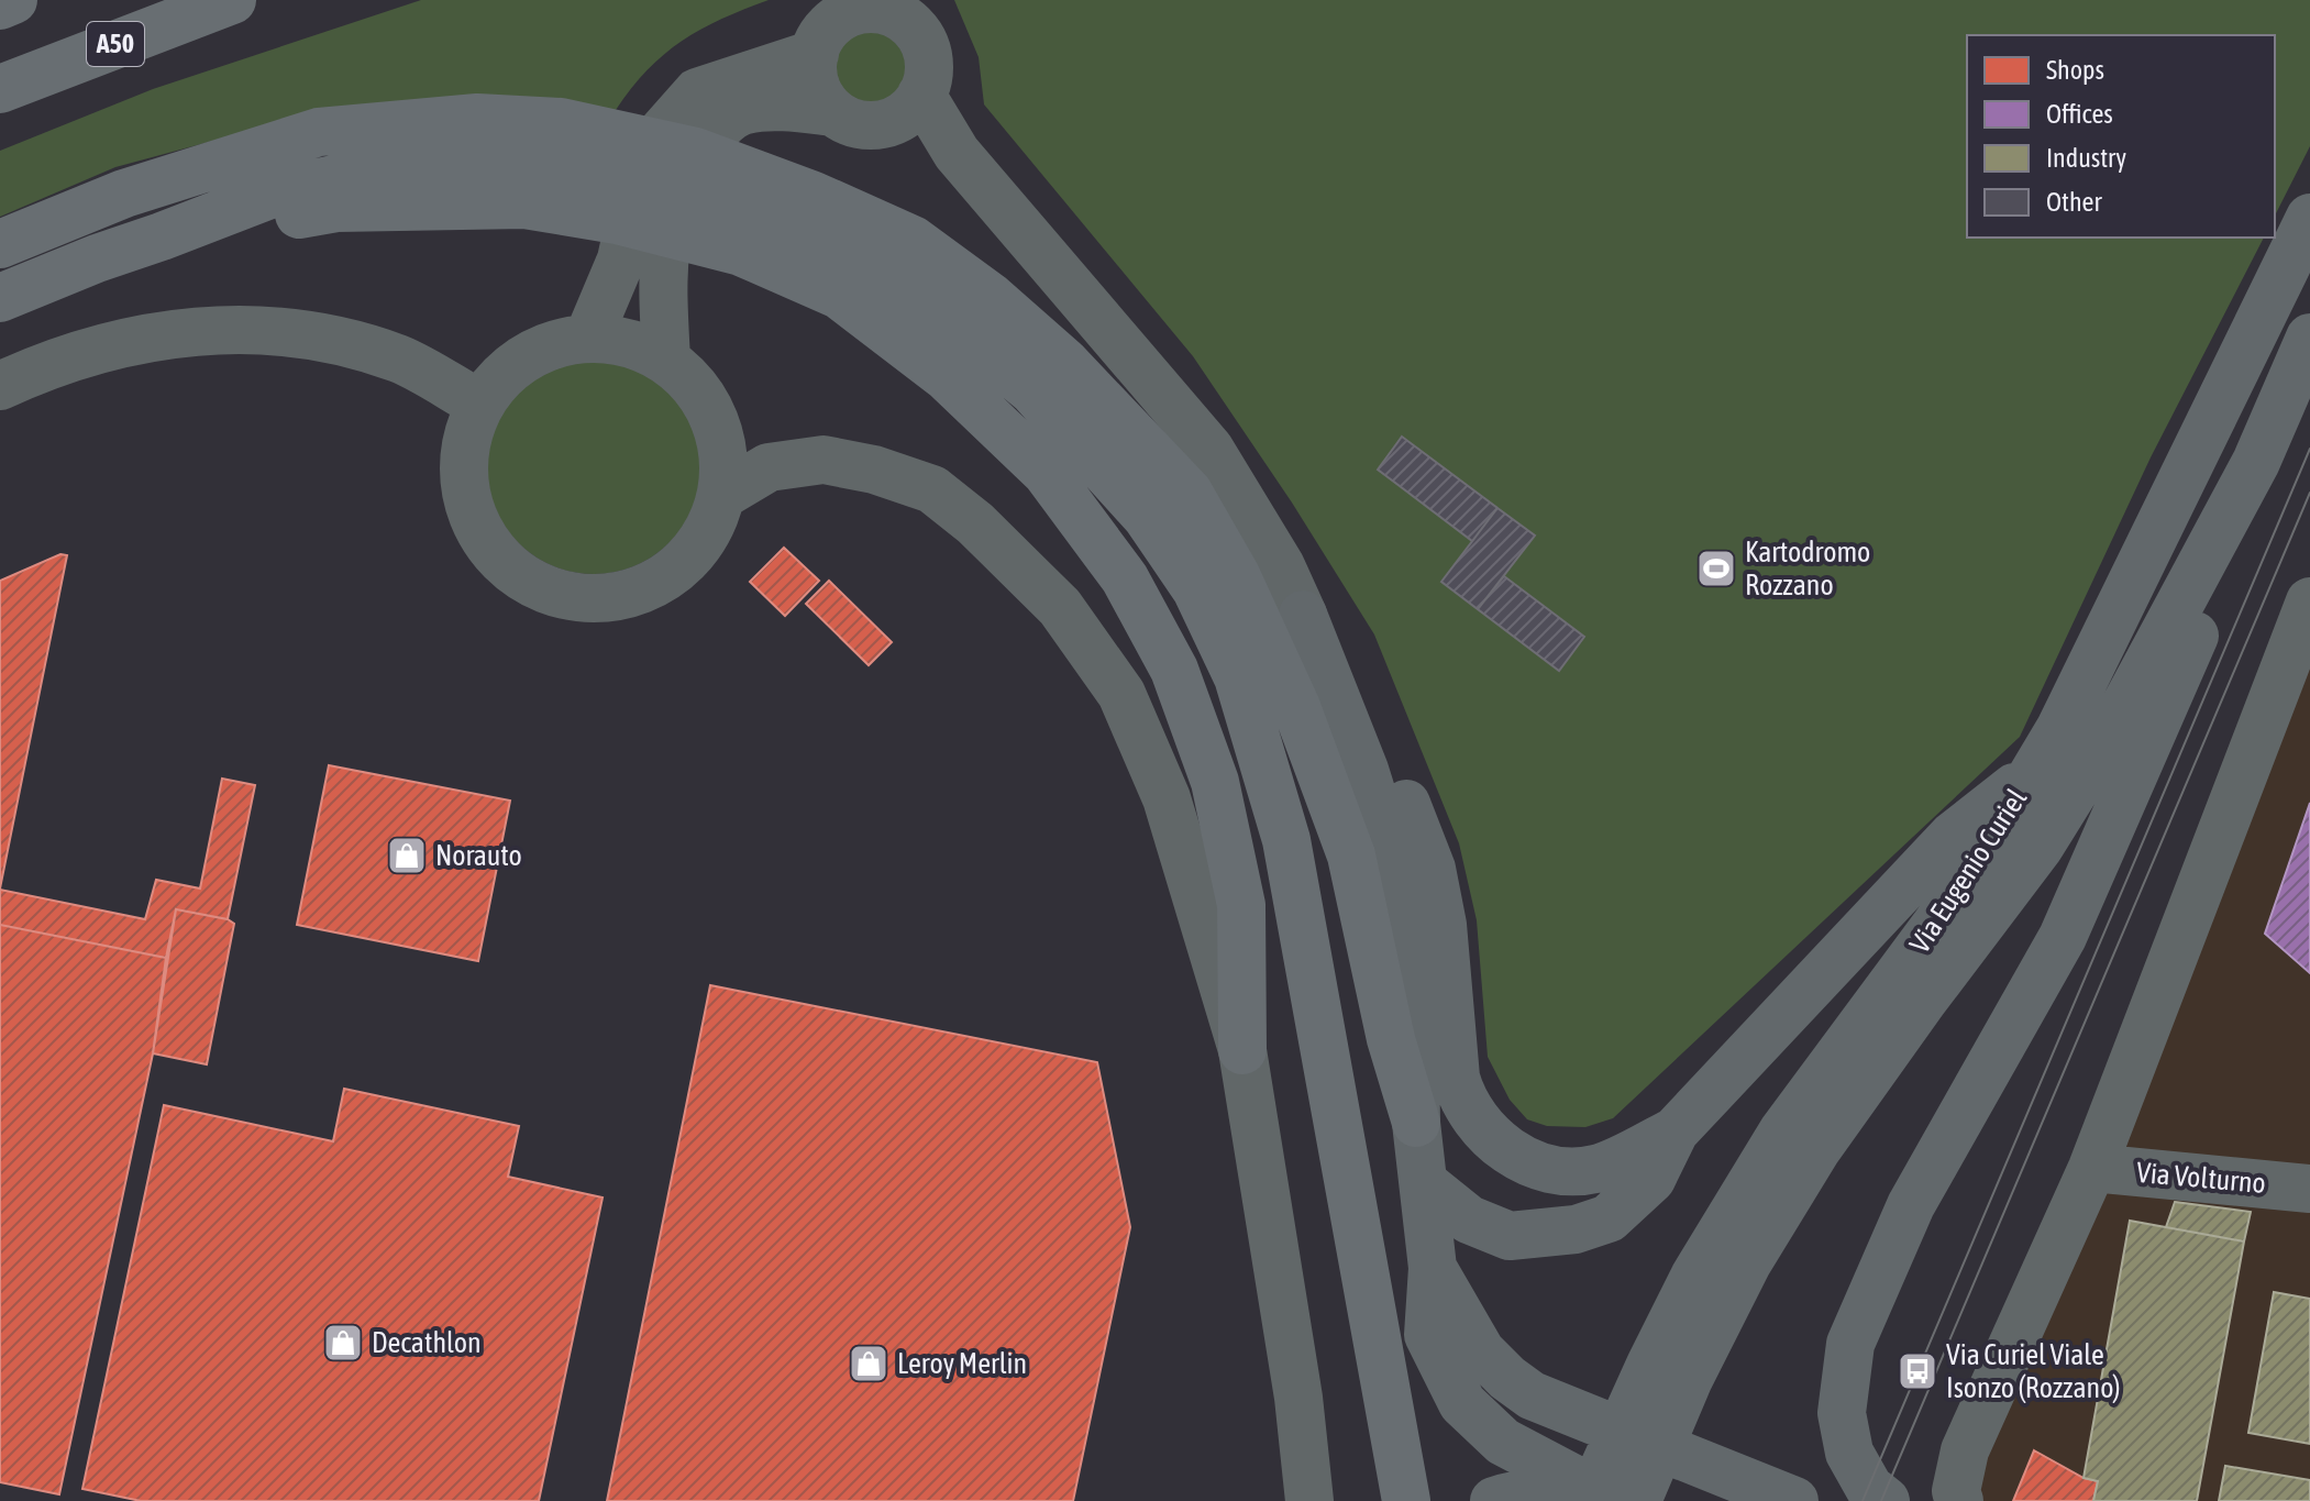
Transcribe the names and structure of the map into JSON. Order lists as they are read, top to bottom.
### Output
{
  "streets": {
    "highway": ["A50"],
    "main road": ["Via Eugenio Curiel"],
    "street": ["Via Volturno"]
  },
  "places": {
    "sports": ["Kartodromo Rozzano"],
    "shop": ["Norauto", "Decathlon", "Leroy Merlin"],
    "bus stop": ["Via Curiel Viale Isonzo (Rozzano)"]
  },
  "legend": [
    "Shops",
    "Offices",
    "Industry",
    "Other"
  ]
}
